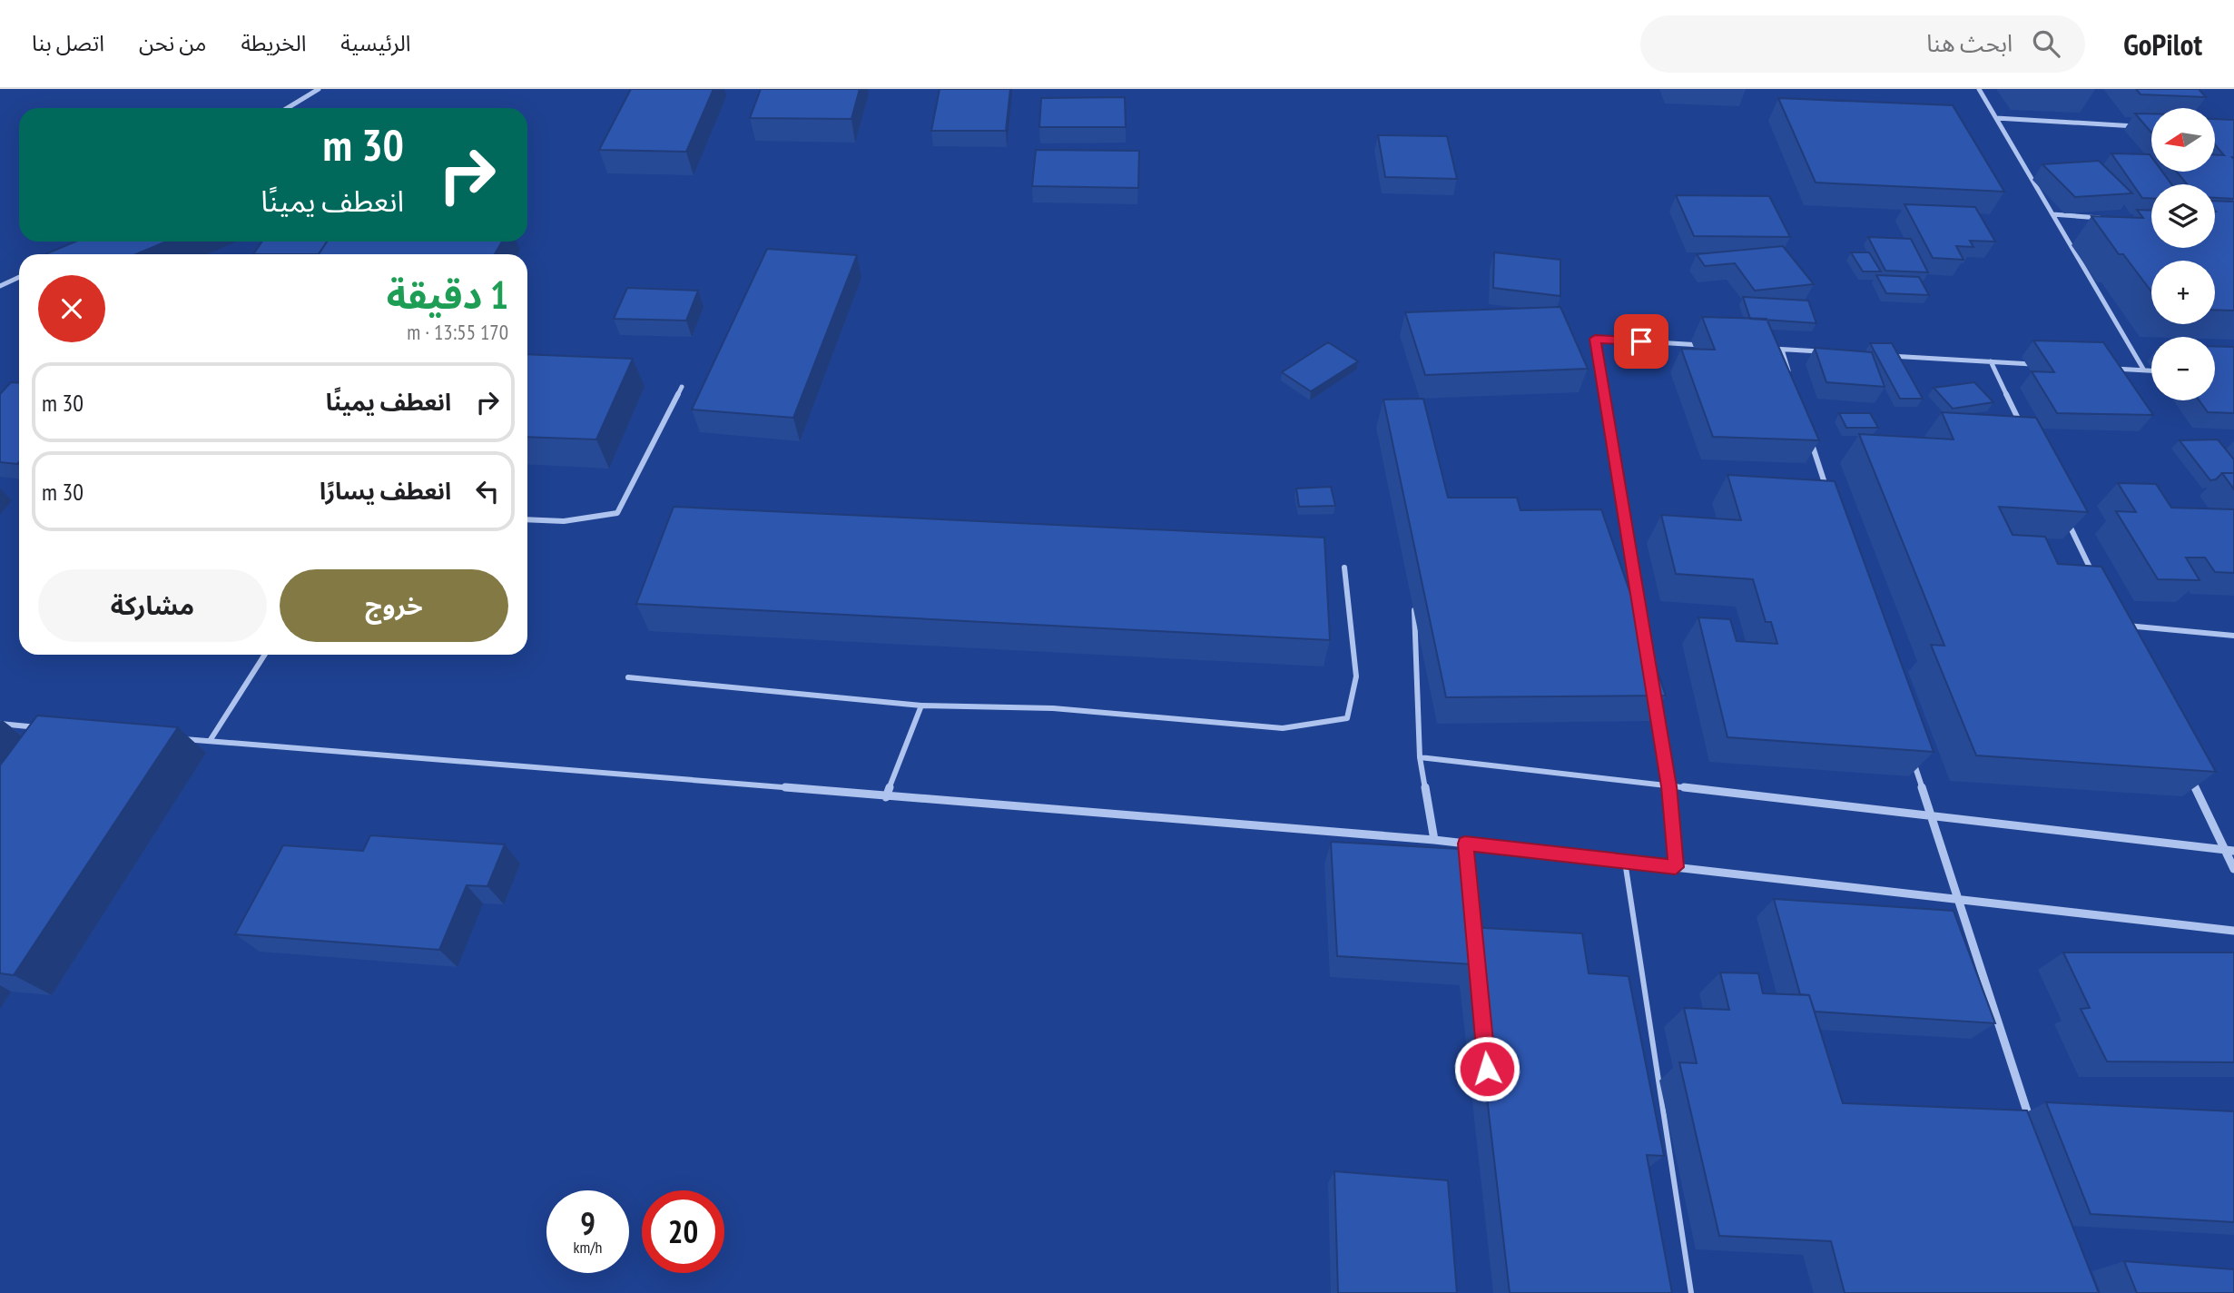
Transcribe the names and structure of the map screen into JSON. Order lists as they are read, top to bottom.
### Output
{
  "north": "left",
  "page": {
    "header": "GoPilot",
    "search": "ابحث هنا",
    "nav": [
      "الرئيسية",
      "الخريطة",
      "من نحن",
      "اتصل بنا"
    ],
    "map_buttons": ["+", "−"],
    "turn": ["30 m", "انعطف يمينًا"],
    "heading": ["1 دقيقة", "170 m · 13:55"],
    "list": [
      {
        "name": "انعطف يمينًا",
        "value": "30 m"
      },
      {
        "name": "انعطف يسارًا",
        "value": "30 m"
      }
    ],
    "buttons": ["خروج", "مشاركة"],
    "speed": "9 km/h",
    "limit": "20"
  }
}
